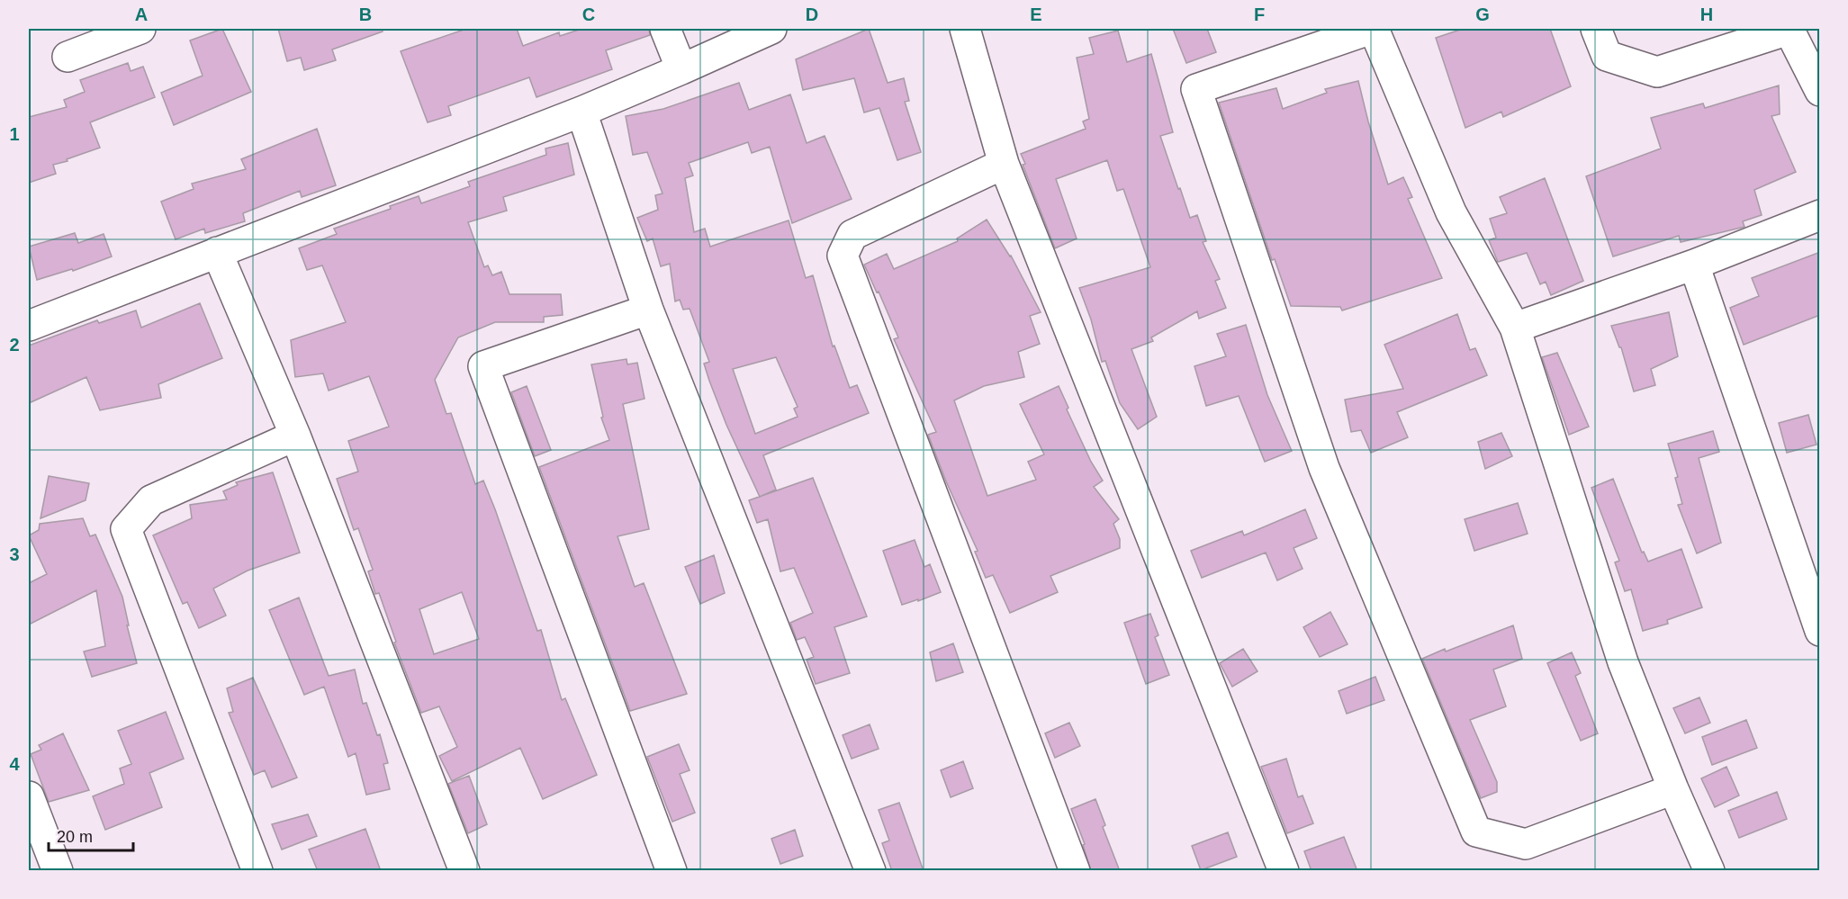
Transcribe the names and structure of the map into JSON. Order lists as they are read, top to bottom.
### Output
{
  "scale_bar": "20 m",
  "grid": {
    "columns": [
      "A",
      "B",
      "C",
      "D",
      "E",
      "F",
      "G",
      "H"
    ],
    "rows": [
      "1",
      "2",
      "3",
      "4"
    ]
  }
}
